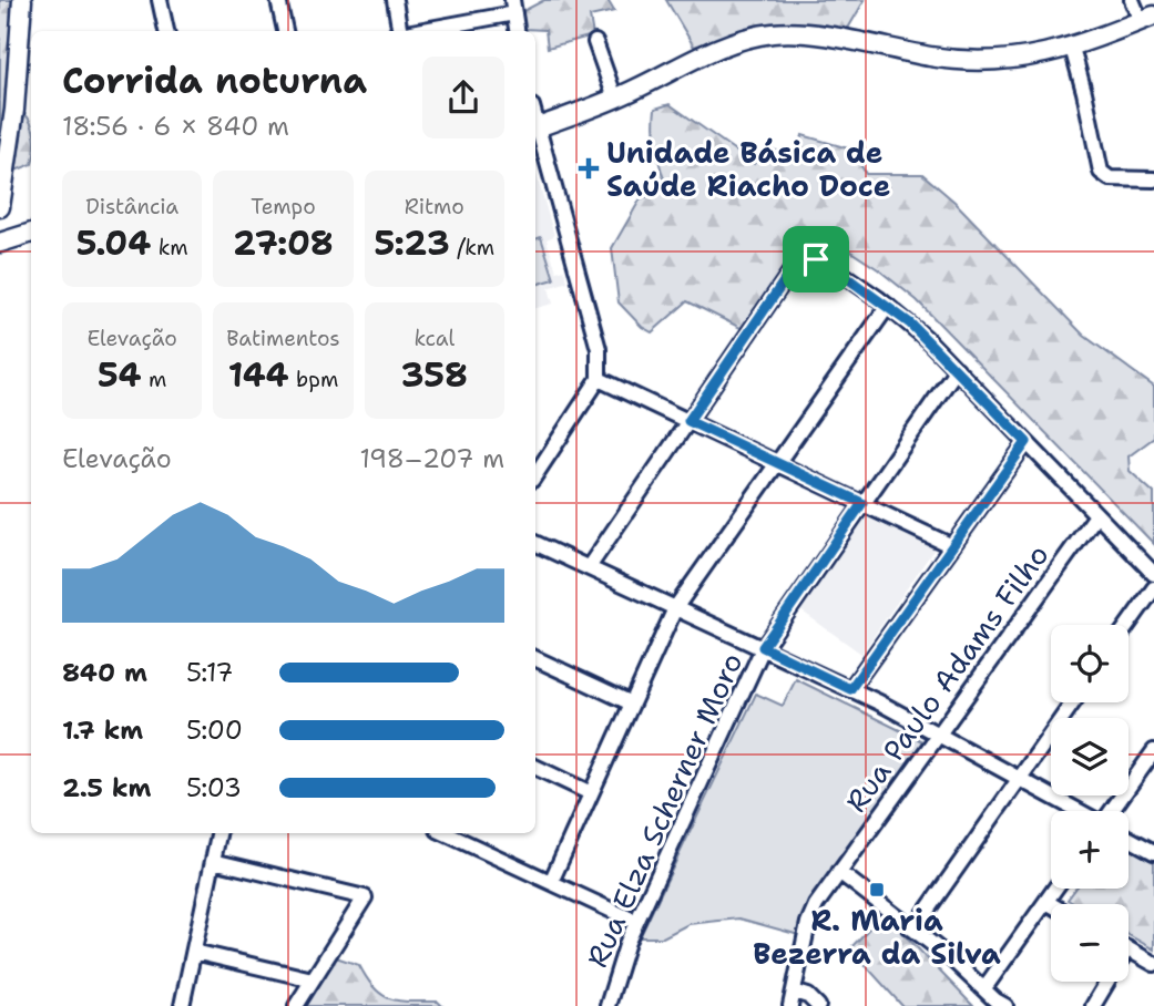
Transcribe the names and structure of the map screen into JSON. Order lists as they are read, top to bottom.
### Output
{
  "streets": {
    "street": ["Rua Paulo Adams Filho", "Rua Elza Scherner Moro"]
  },
  "places": {
    "health": ["Unidade Básica de Saúde Riacho Doce"],
    "transit": ["R. Maria Bezerra da Silva"]
  },
  "page": {
    "heading": ["Corrida noturna", "18:56 · 6 × 840 m"],
    "stats": [
      ["Distância", "5.04 km"],
      ["Tempo", "27:08"],
      ["Ritmo", "5:23 /km"],
      ["Elevação", "54 m"],
      ["Batimentos", "144 bpm"],
      ["kcal", "358"]
    ],
    "chart": ["Elevação", "198–207 m"],
    "map_buttons": ["+", "−"],
    "list": [
      {
        "name": "840 m",
        "note": "5:17"
      },
      {
        "name": "1.7 km",
        "note": "5:00"
      },
      {
        "name": "2.5 km",
        "note": "5:03"
      }
    ]
  }
}
